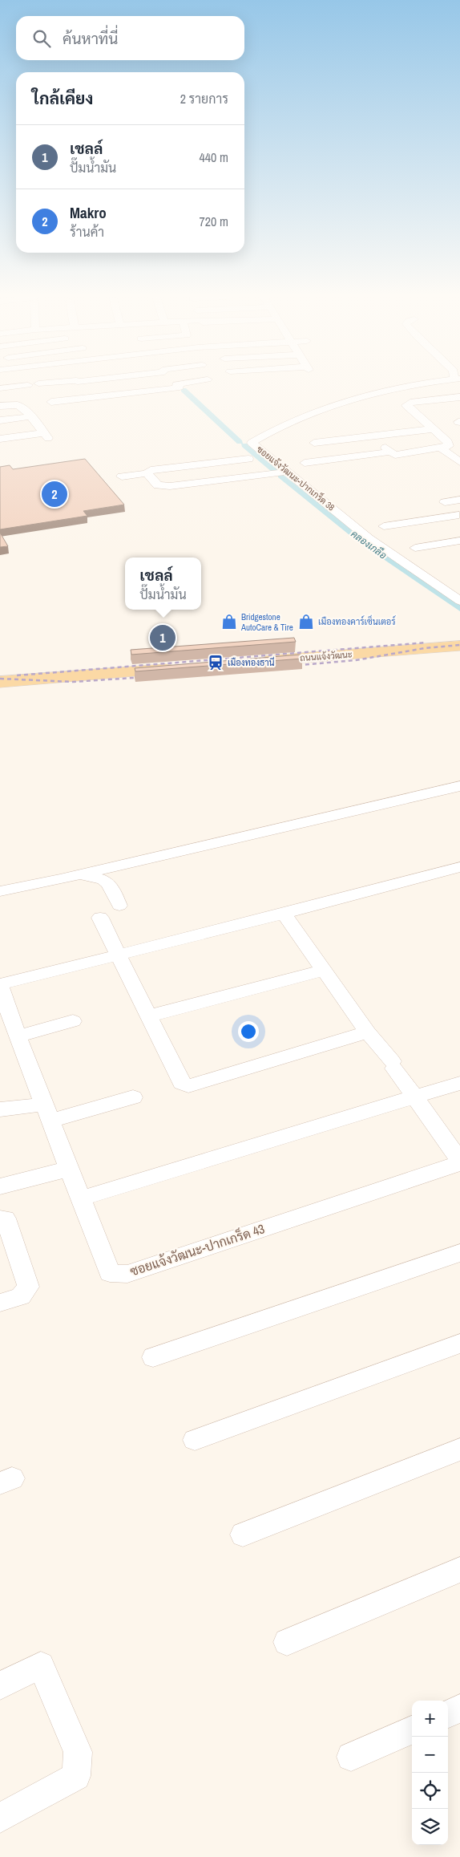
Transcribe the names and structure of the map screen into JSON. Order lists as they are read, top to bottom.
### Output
{
  "streets": {
    "main road": ["ถนนแจ้งวัฒนะ"],
    "street": ["ซอยแจ้งวัฒนะ-ปากเกร็ด 38", "ซอยแจ้งวัฒนะ-ปากเกร็ด 43"]
  },
  "water": ["คลองเกลือ"],
  "places": {
    "shop": ["Bridgestone AutoCare & Tire", "เมืองทองคาร์เซ็นเตอร์"],
    "station": ["เมืองทองธานี"]
  },
  "page": {
    "search": "ค้นหาที่นี่",
    "heading": ["ใกล้เคียง", "2 รายการ"],
    "list": [
      {
        "mark": "1",
        "name": "เชลล์",
        "note": "ปั๊มน้ำมัน",
        "value": "440 m"
      },
      {
        "mark": "2",
        "name": "Makro",
        "note": "ร้านค้า",
        "value": "720 m"
      }
    ],
    "pins": ["2", "1"],
    "popup": ["เชลล์", "ปั๊มน้ำมัน"],
    "map_buttons": ["+", "−"]
  }
}
